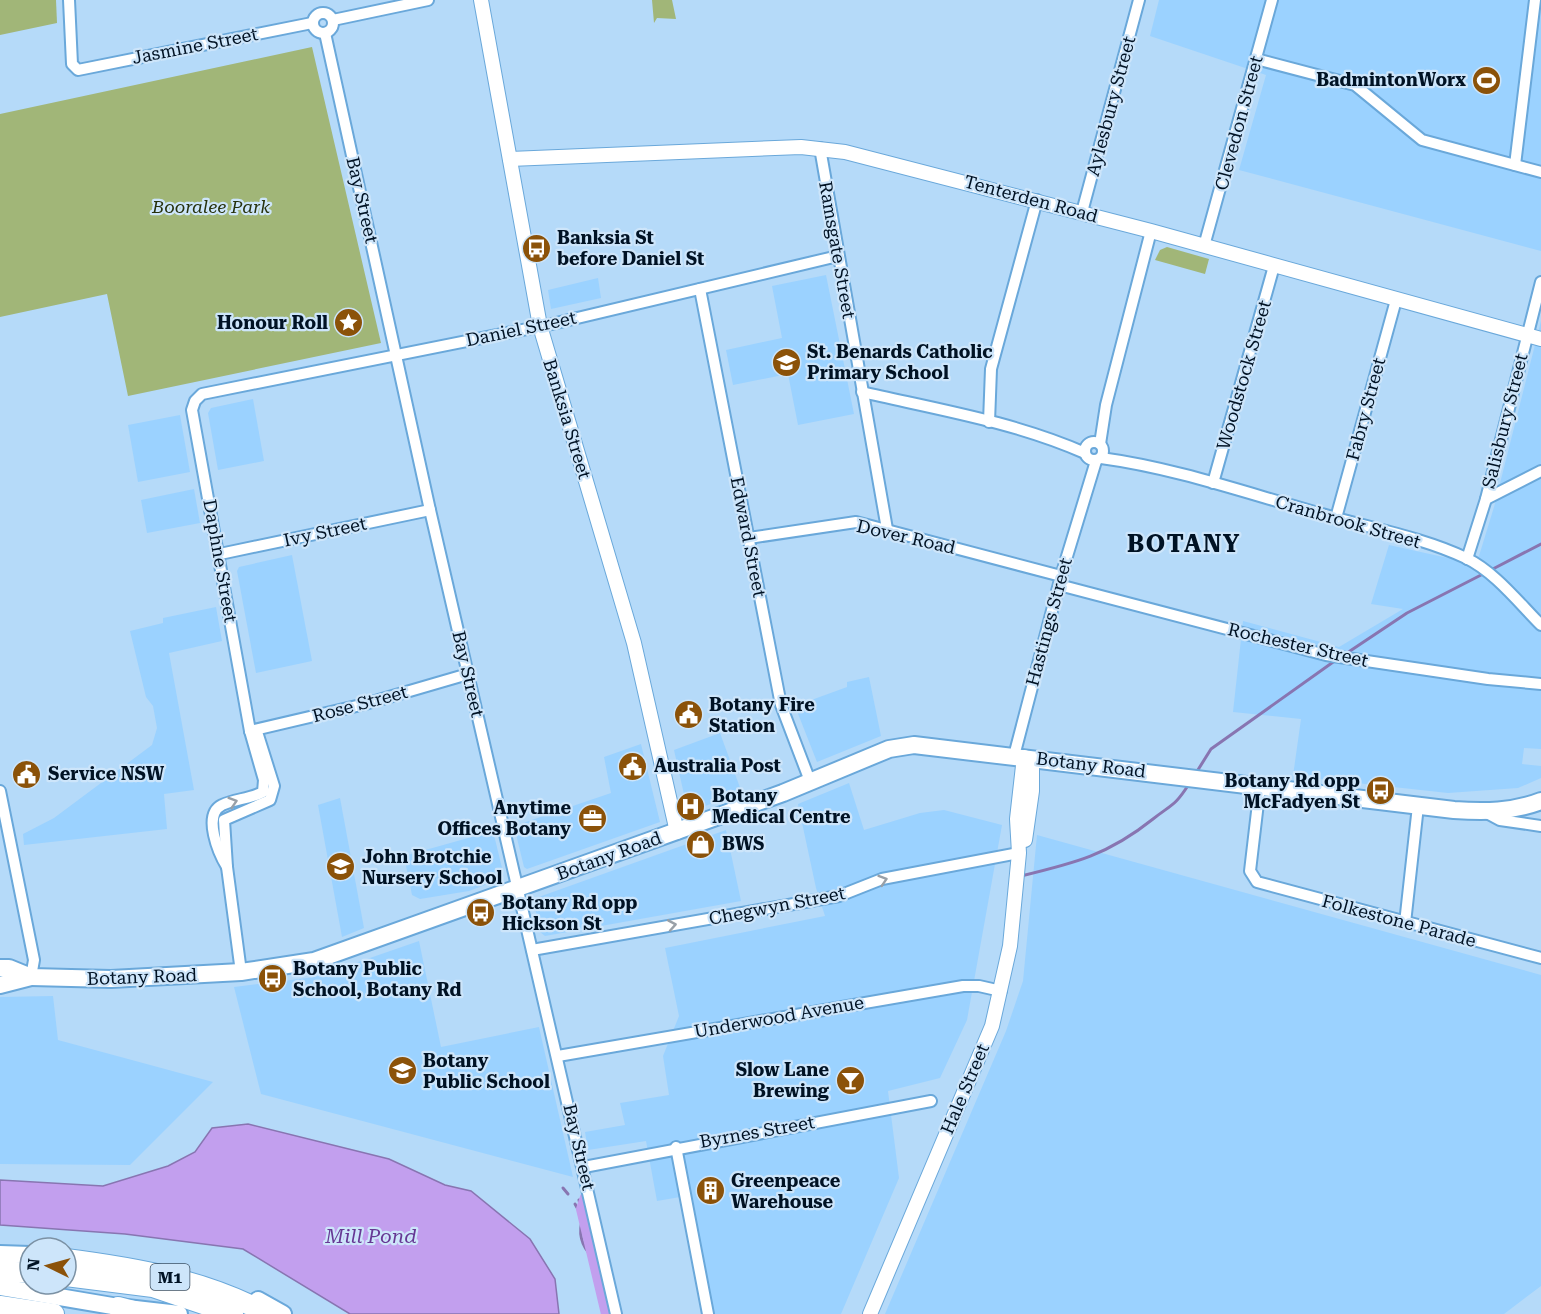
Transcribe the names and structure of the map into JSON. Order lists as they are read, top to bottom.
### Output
{
  "streets": {
    "highway": ["M1"],
    "main road": ["Botany Road"],
    "street": [
      "Jasmine Street",
      "Aylesbury Street",
      "Clevedon Street",
      "Tenterden Road",
      "Bay Street",
      "Ramsgate Street",
      "Daniel Street",
      "Woodstock Street",
      "Fabry Street",
      "Banksia Street",
      "Salisbury Street",
      "Cranbrook Street",
      "Ivy Street",
      "Edward Street",
      "Dover Road",
      "Daphne Street",
      "Hastings Street",
      "Rochester Street",
      "Rose Street",
      "Chegwyn Street",
      "Folkestone Parade",
      "Underwood Avenue",
      "Hale Street",
      "Byrnes Street"
    ]
  },
  "crossings": [
    ["Jasmine Street", "Bay Street"],
    ["Aylesbury Street", "Tenterden Road"],
    ["Clevedon Street", "Tenterden Road"],
    ["Tenterden Road", "Ramsgate Street"],
    ["Tenterden Road", "Woodstock Street"],
    ["Tenterden Road", "Fabry Street"],
    ["Tenterden Road", "Banksia Street"],
    ["Tenterden Road", "Salisbury Street"],
    ["Tenterden Road", "Hastings Street"],
    ["Bay Street", "Daniel Street"],
    ["Bay Street", "Ivy Street"],
    ["Bay Street", "Rose Street"],
    ["Bay Street", "Botany Road"],
    ["Bay Street", "Chegwyn Street"],
    ["Bay Street", "Underwood Avenue"],
    ["Bay Street", "Byrnes Street"],
    ["Ramsgate Street", "Daniel Street"],
    ["Ramsgate Street", "Cranbrook Street"],
    ["Ramsgate Street", "Dover Road"],
    ["Daniel Street", "Banksia Street"],
    ["Daniel Street", "Edward Street"],
    ["Daniel Street", "Daphne Street"],
    ["Woodstock Street", "Cranbrook Street"],
    ["Fabry Street", "Cranbrook Street"],
    ["Banksia Street", "Botany Road"],
    ["Salisbury Street", "Cranbrook Street"],
    ["Cranbrook Street", "Hastings Street"],
    ["Ivy Street", "Daphne Street"],
    ["Edward Street", "Dover Road"],
    ["Edward Street", "Botany Road"],
    ["Dover Road", "Hastings Street"],
    ["Dover Road", "Rochester Street"],
    ["Daphne Street", "Rose Street"],
    ["Daphne Street", "Botany Road"],
    ["Hastings Street", "Rochester Street"],
    ["Hastings Street", "Botany Road"],
    ["Hastings Street", "Hale Street"],
    ["Botany Road", "Folkestone Parade"],
    ["Botany Road", "Hale Street"],
    ["Chegwyn Street", "Hale Street"],
    ["Underwood Avenue", "Hale Street"]
  ],
  "one_way": ["Chegwyn Street"],
  "districts": ["BOTANY"],
  "water": ["Mill Pond"],
  "parks": ["Booralee Park"],
  "places": {
    "sports": ["BadmintonWorx"],
    "bus stop": [
      "Banksia St before Daniel St",
      "Botany Rd opp McFadyen St",
      "Botany Rd opp Hickson St",
      "Botany Public School, Botany Rd"
    ],
    "place": ["Honour Roll"],
    "school or university": ["St. Benards Catholic Primary School", "John Brotchie Nursery School", "Botany Public School"],
    "public building": ["Botany Fire Station", "Australia Post", "Service NSW"],
    "hospital": ["Botany Medical Centre"],
    "office": ["Anytime Offices Botany"],
    "shop": ["BWS"],
    "bar": ["Slow Lane Brewing"],
    "building": ["Greenpeace Warehouse"]
  },
  "north": "left"
}
